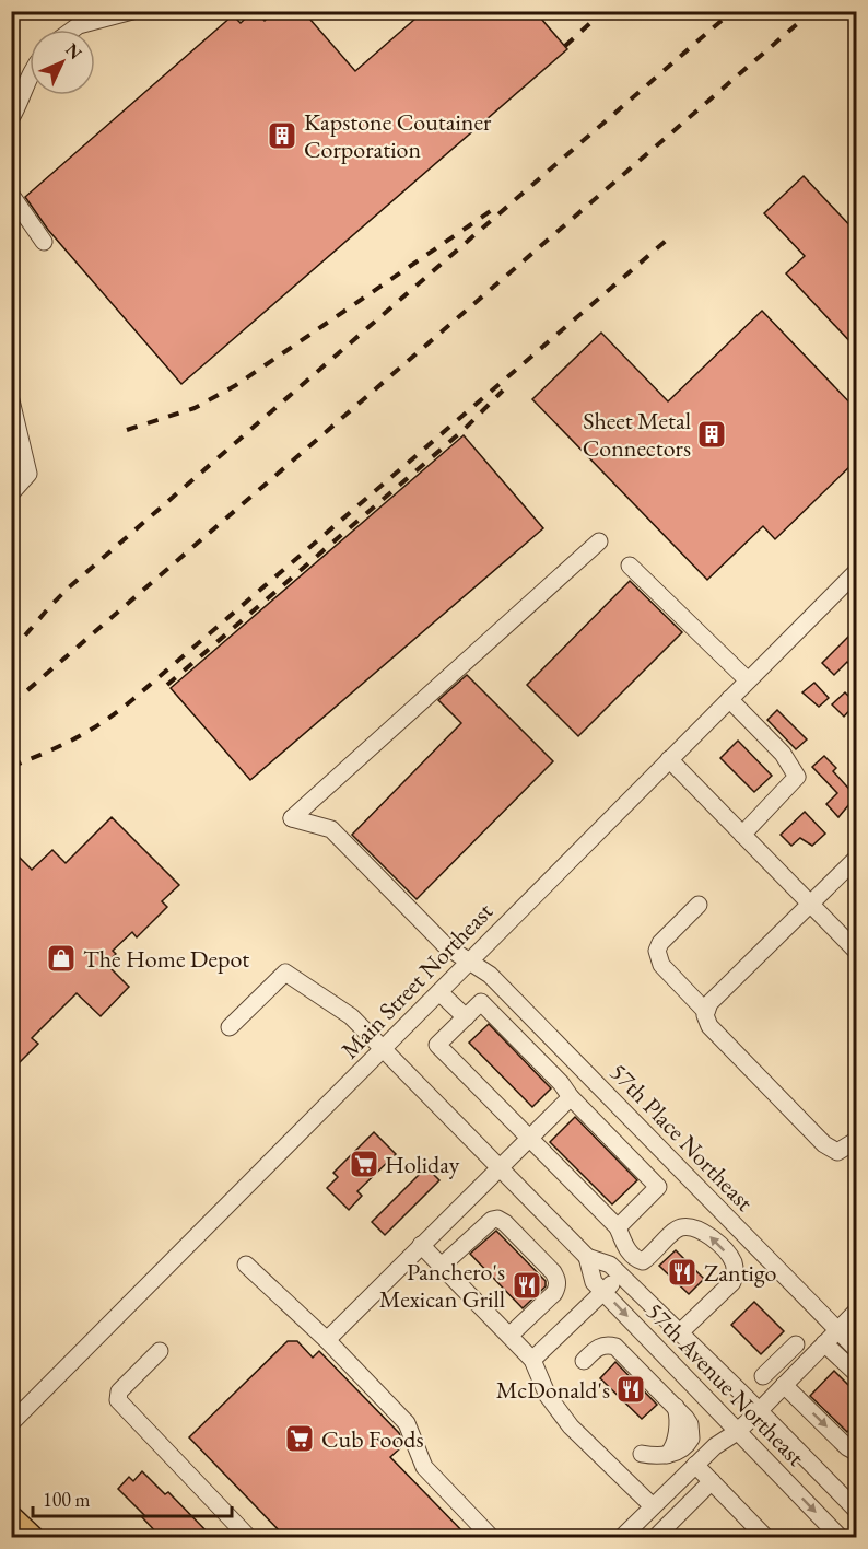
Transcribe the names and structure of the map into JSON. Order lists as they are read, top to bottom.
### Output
{
  "streets": {
    "street": ["Main Street Northeast", "57th Place Northeast", "57th Avenue Northeast"]
  },
  "crossings": [
    ["Main Street Northeast", "57th Place Northeast"],
    ["Main Street Northeast", "57th Avenue Northeast"]
  ],
  "places": {
    "building": ["Kapstone Coutainer Corporation", "Sheet Metal Connectors"],
    "shop": ["The Home Depot"],
    "supermarket": ["Holiday", "Cub Foods"],
    "restaurant": ["Zantigo", "Panchero's Mexican Grill", "McDonald's"]
  },
  "scale_bar": "100 m",
  "north": "top right"
}
